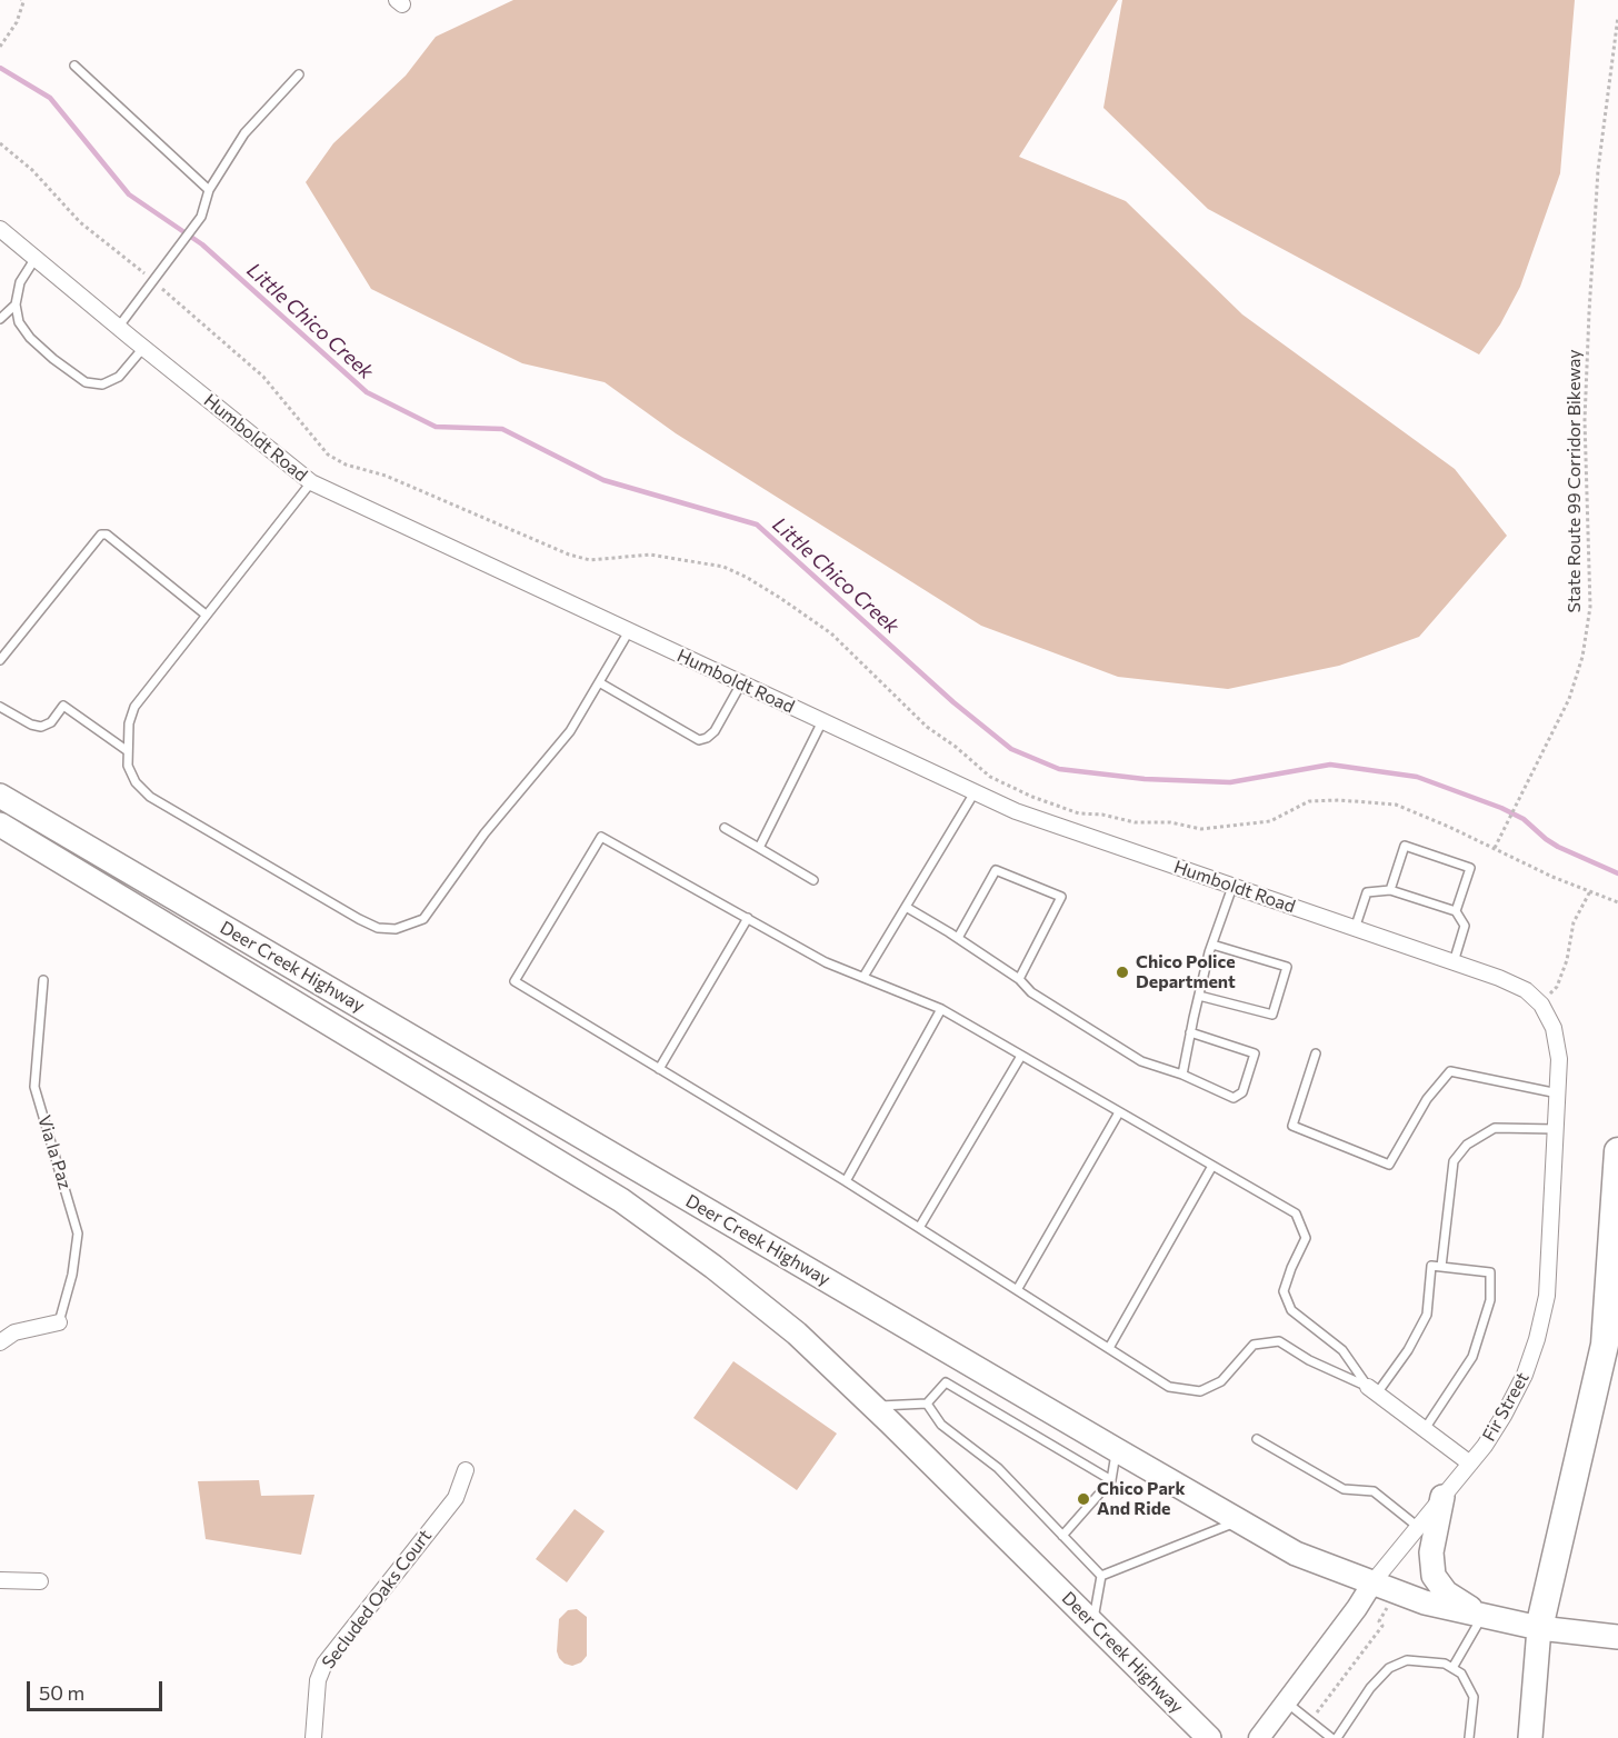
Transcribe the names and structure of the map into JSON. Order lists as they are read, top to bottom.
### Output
{
  "streets": {
    "main road": ["Deer Creek Highway"],
    "street": ["Humboldt Road", "Fir Street", "Secluded Oaks Court"],
    "lane": ["Via la Paz"],
    "path": ["State Route 99 Corridor Bikeway"]
  },
  "crossings": [
    ["Humboldt Road", "Fir Street"],
    ["Deer Creek Highway", "Fir Street"]
  ],
  "water": ["Little Chico Creek"],
  "places": ["Chico Police Department", "Chico Park And Ride"],
  "scale_bar": "50 m"
}
